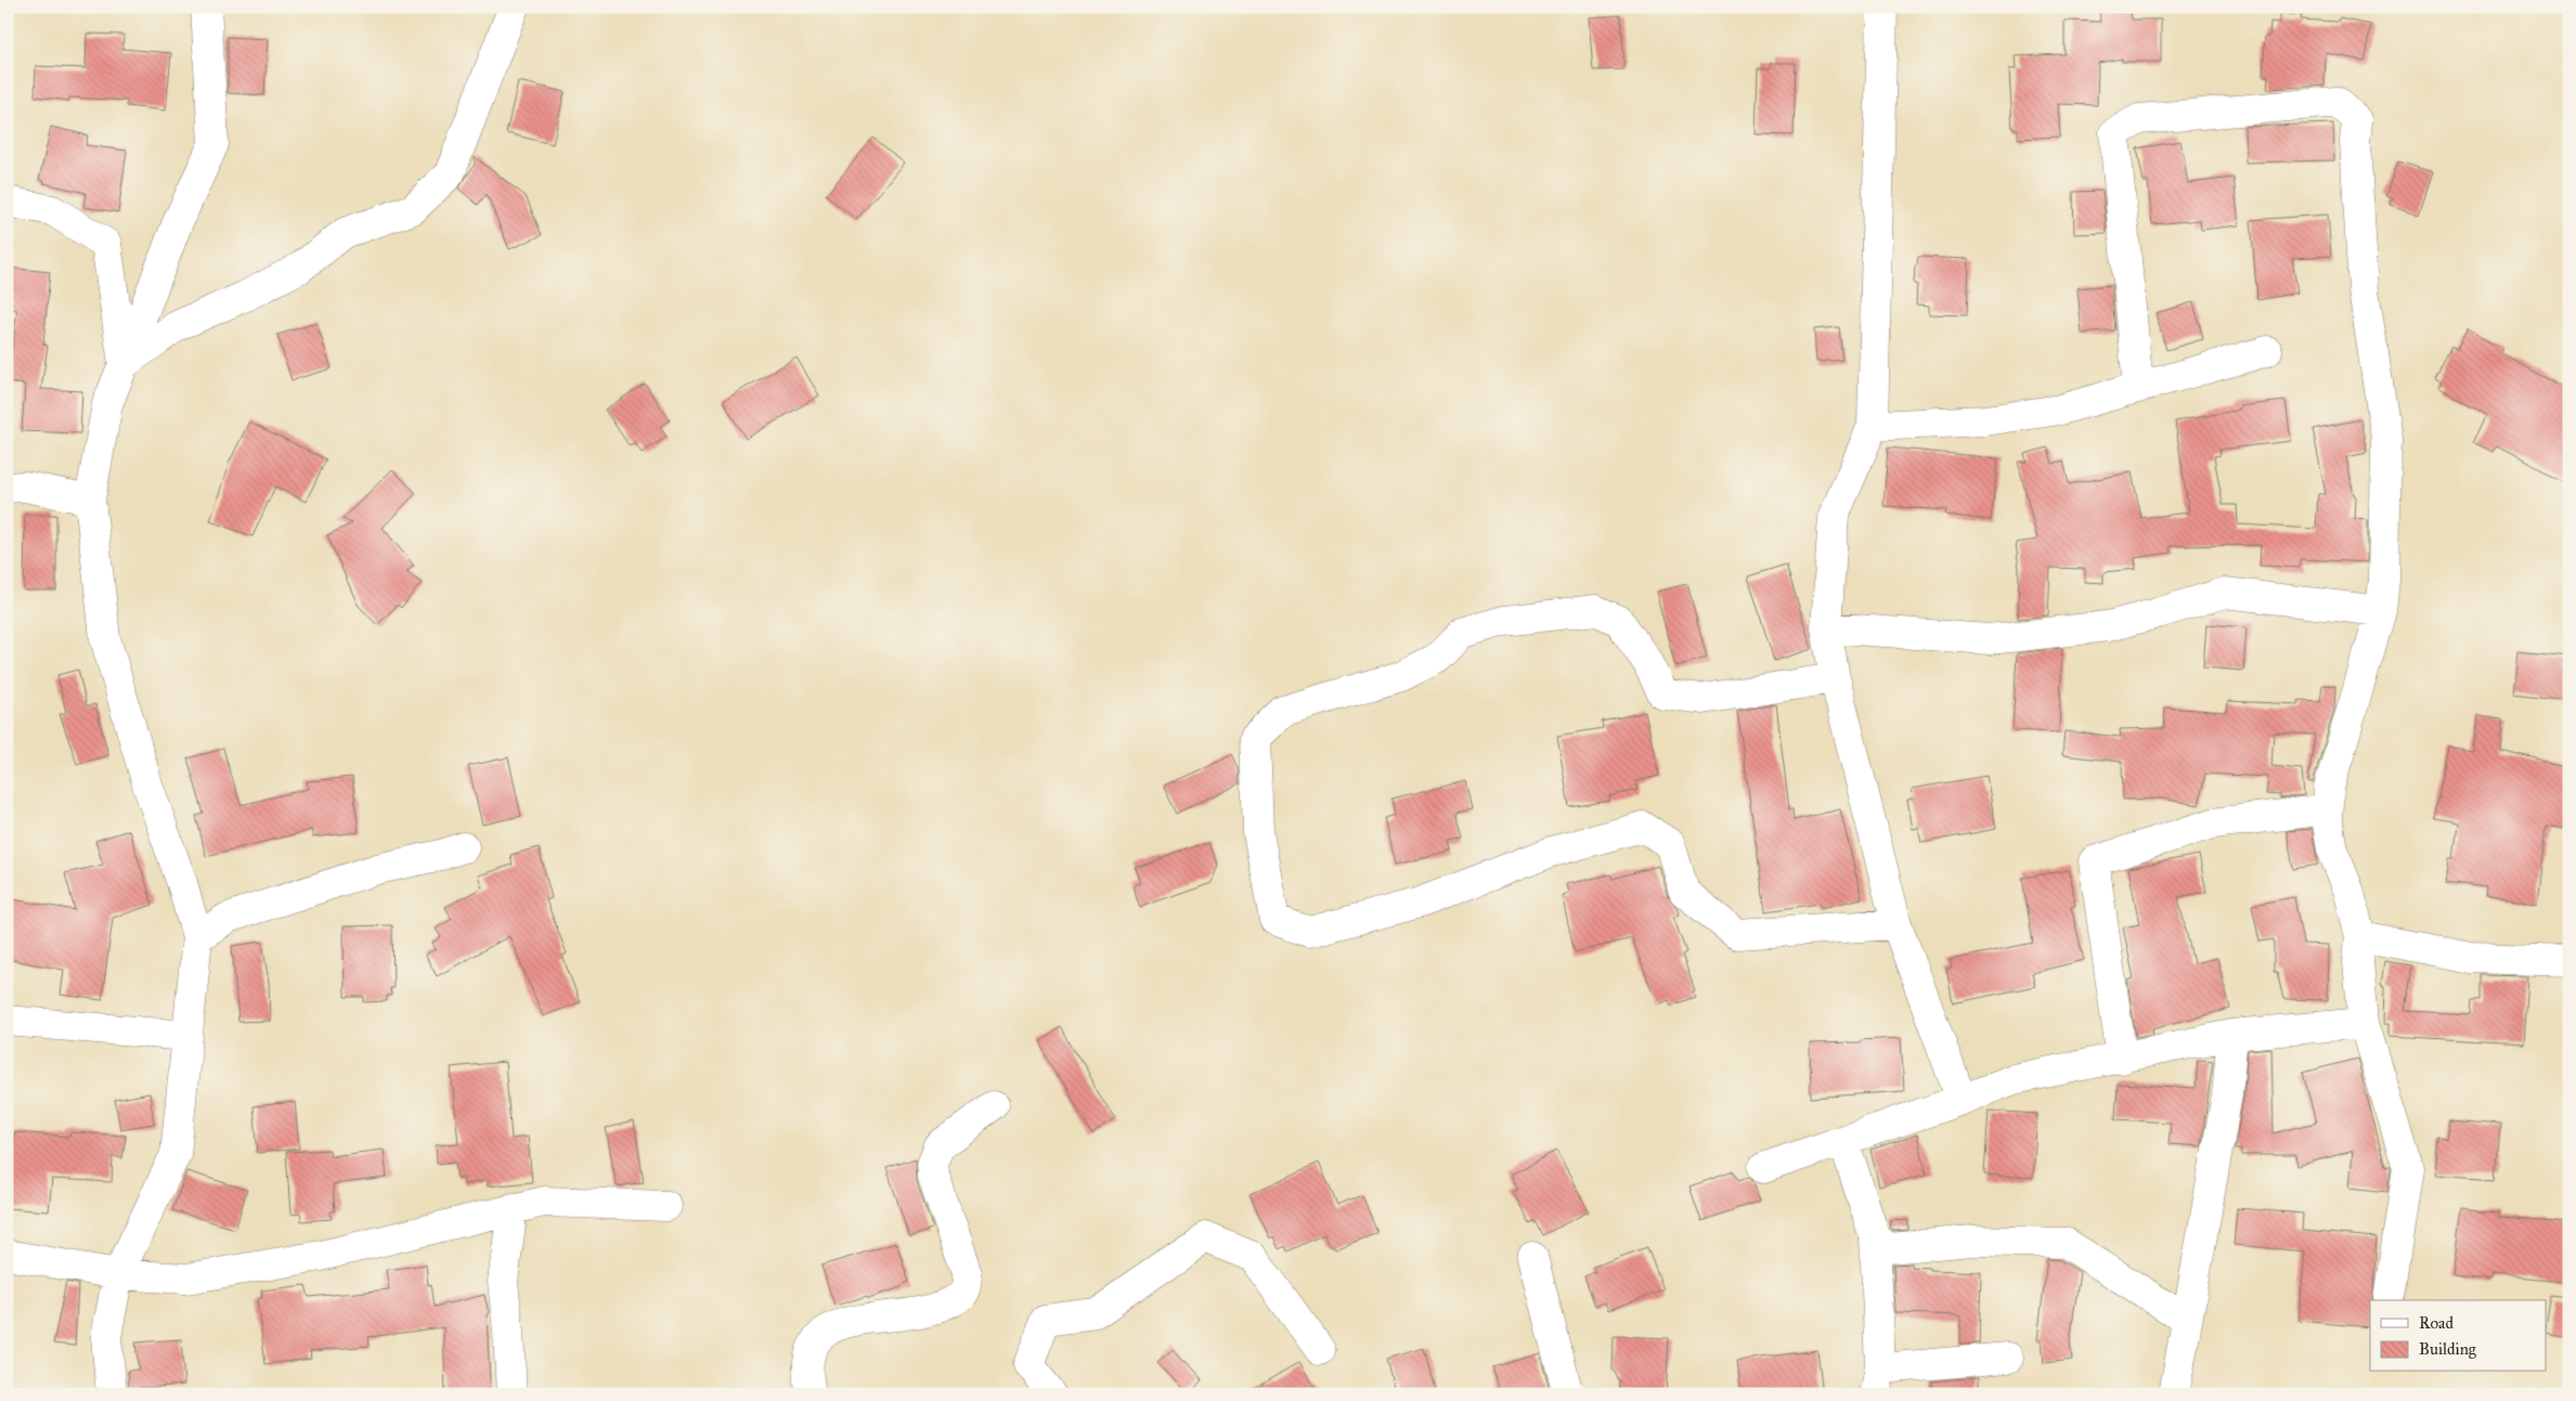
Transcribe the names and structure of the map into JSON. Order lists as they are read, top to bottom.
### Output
{
  "legend": ["Road", "Building"]
}
